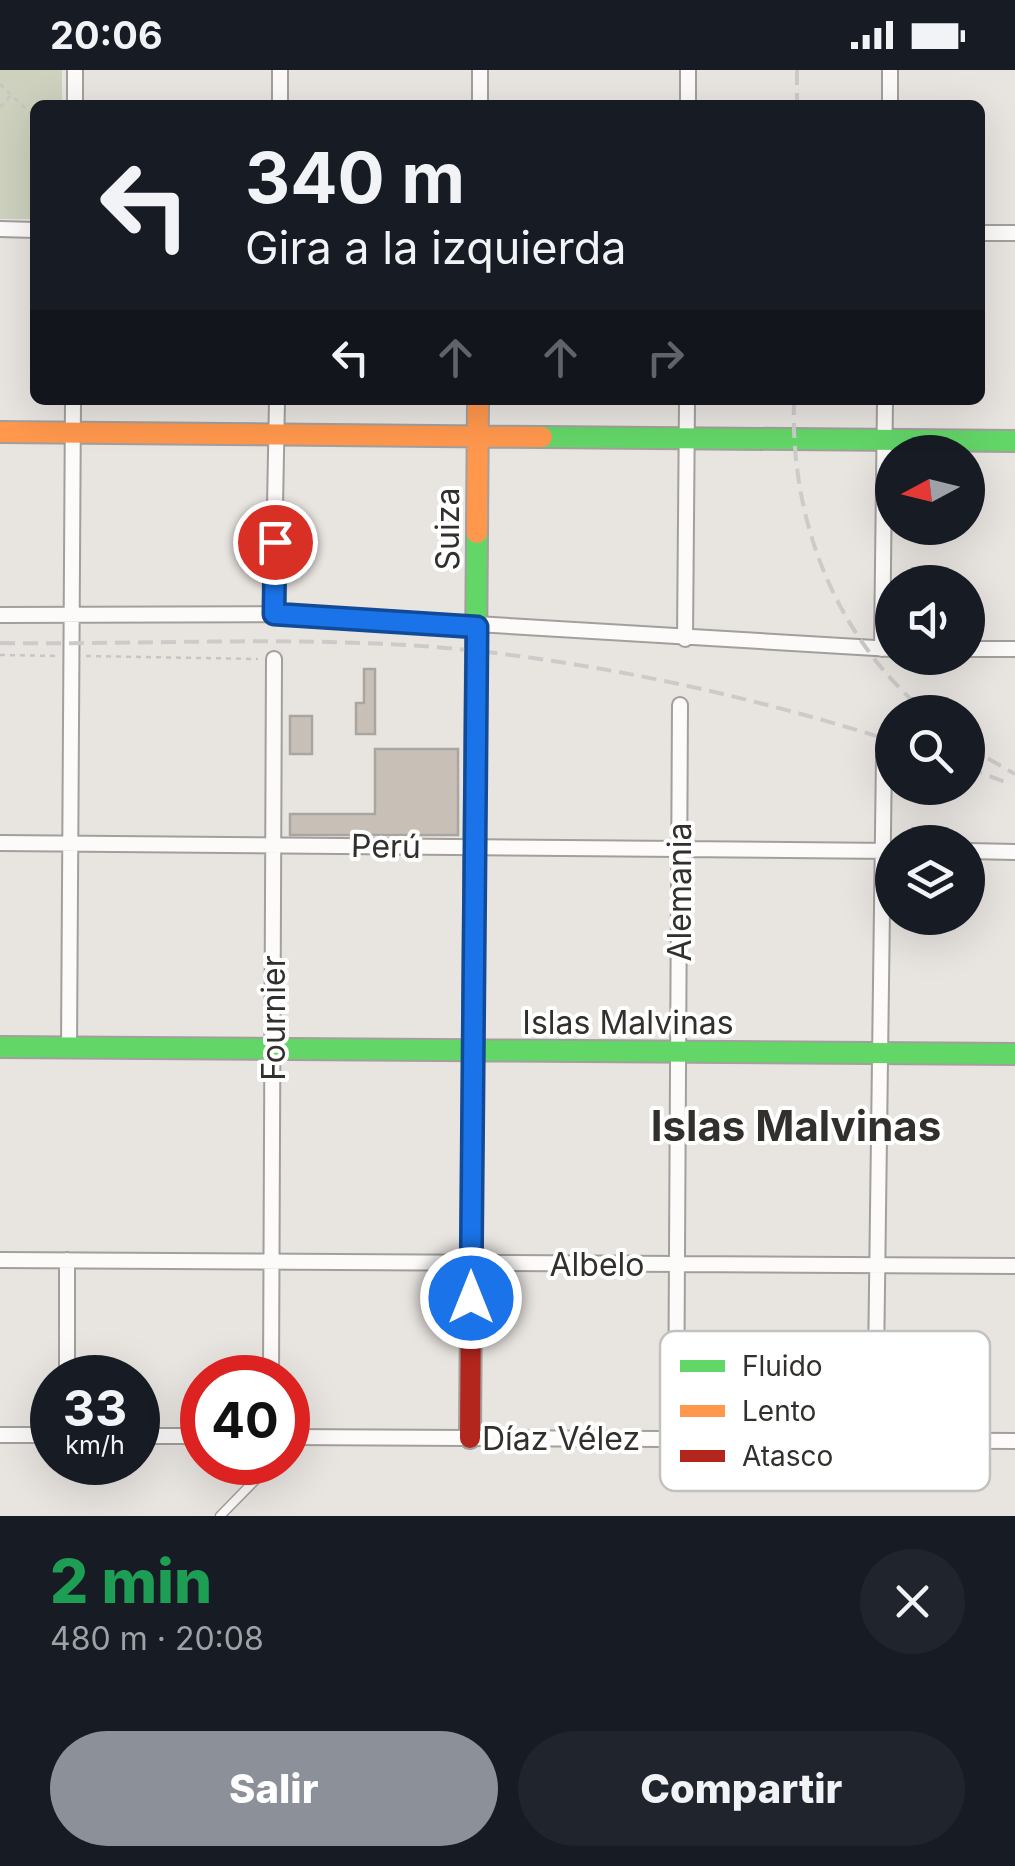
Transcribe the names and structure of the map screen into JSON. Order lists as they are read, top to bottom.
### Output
{
  "streets": {
    "street": [
      "Suiza",
      "Perú",
      "Alemania",
      "Fournier",
      "Islas Malvinas",
      "Albelo",
      "Díaz Vélez"
    ]
  },
  "crossings": [
    ["Suiza", "Perú"],
    ["Suiza", "Islas Malvinas"],
    ["Suiza", "Albelo"],
    ["Suiza", "Díaz Vélez"],
    ["Perú", "Alemania"],
    ["Perú", "Fournier"],
    ["Alemania", "Islas Malvinas"],
    ["Alemania", "Albelo"],
    ["Fournier", "Islas Malvinas"],
    ["Fournier", "Albelo"]
  ],
  "districts": ["Islas Malvinas"],
  "legend": ["Fluido", "Lento", "Atasco"],
  "north": "left",
  "page": {
    "status": "20:06",
    "turn": ["340 m", "Gira a la izquierda"],
    "speed": "33 km/h",
    "limit": "40",
    "heading": ["2 min", "480 m · 20:08"],
    "buttons": ["Salir", "Compartir"]
  }
}
